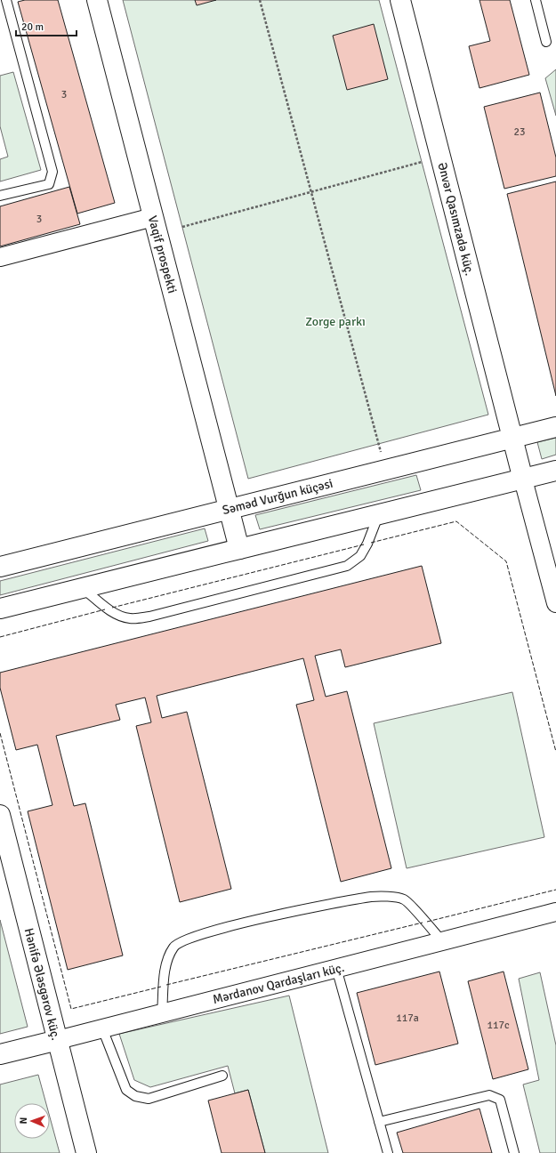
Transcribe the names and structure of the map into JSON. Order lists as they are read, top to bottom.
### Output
{
  "streets": {
    "main road": [
      "Ənvər Qasımzadə küç.",
      "Vaqif prospekti",
      "Səməd Vurğun küçəsi",
      "Mərdanov Qardaşları küç.",
      "Hənifə Ələsgərov küç."
    ]
  },
  "crossings": [
    ["Ənvər Qasımzadə küç.", "Səməd Vurğun küçəsi"],
    ["Vaqif prospekti", "Səməd Vurğun küçəsi"],
    ["Mərdanov Qardaşları küç.", "Hənifə Ələsgərov küç."]
  ],
  "parks": ["Zorge parkı"],
  "house_numbers": [
    "3",
    "23",
    "3",
    "117a",
    "117c"
  ],
  "scale_bar": "20 m",
  "north": "left"
}
